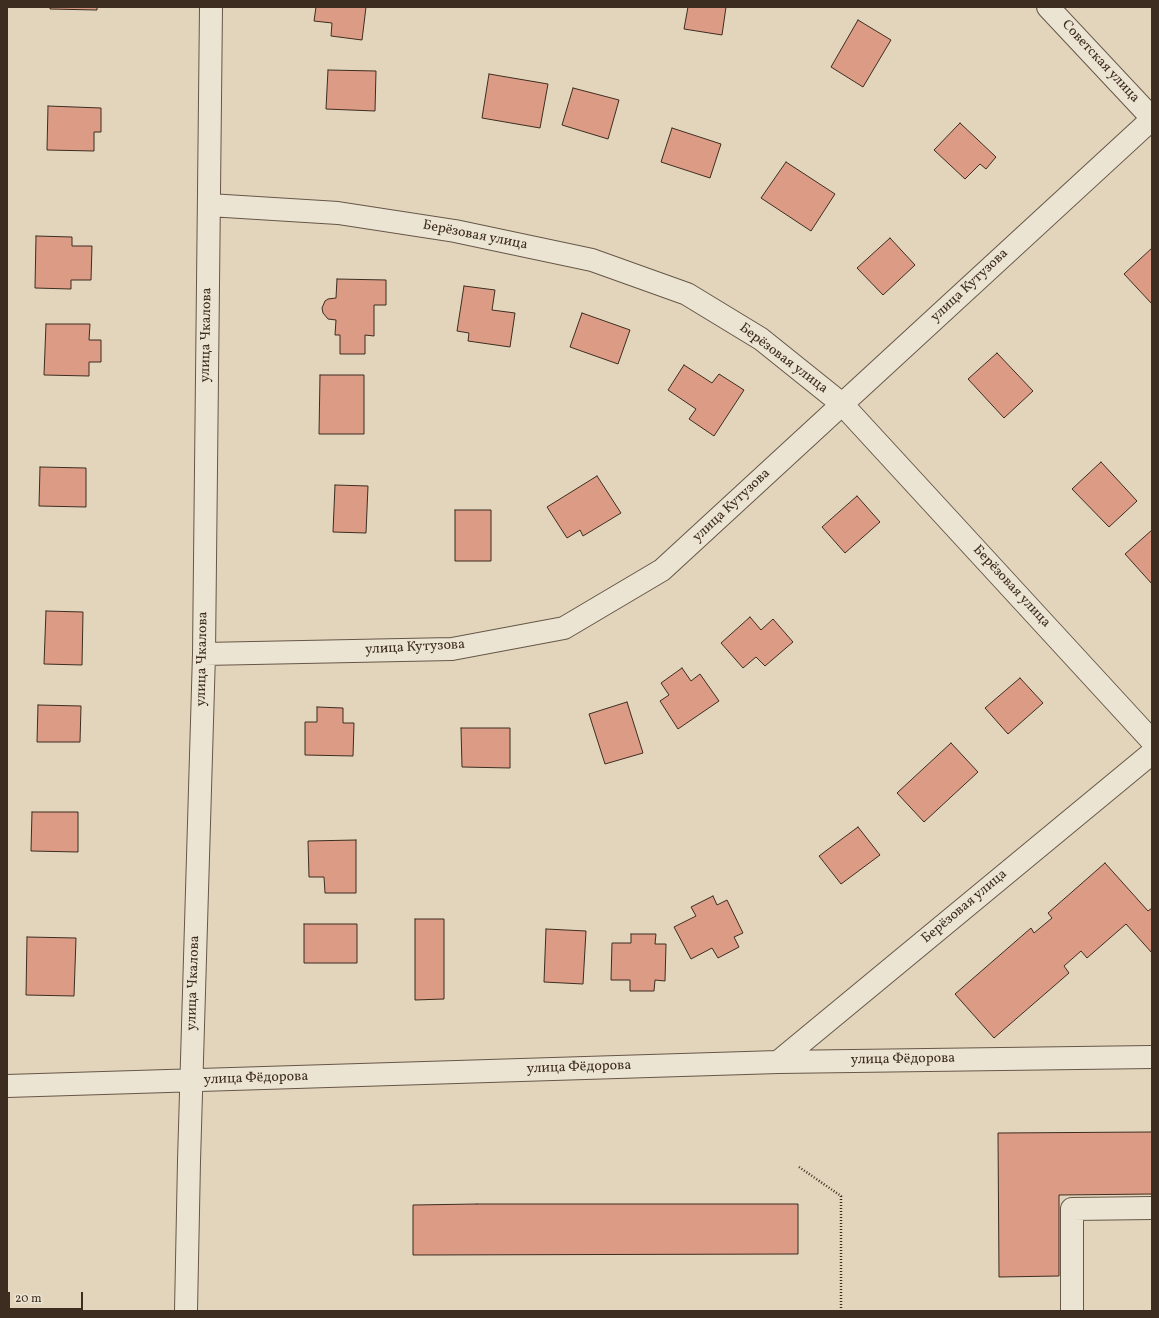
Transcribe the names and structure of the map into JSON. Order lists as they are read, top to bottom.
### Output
{
  "streets": {
    "street": [
      "Советская улица",
      "Берёзовая улица",
      "улица Кутузова",
      "улица Чкалова",
      "улица Фёдорова"
    ]
  },
  "crossings": [
    ["Советская улица", "улица Кутузова"],
    ["Берёзовая улица", "улица Кутузова"],
    ["Берёзовая улица", "улица Чкалова"],
    ["Берёзовая улица", "улица Фёдорова"],
    ["улица Кутузова", "улица Чкалова"],
    ["улица Чкалова", "улица Фёдорова"]
  ],
  "scale_bar": "20 m"
}
